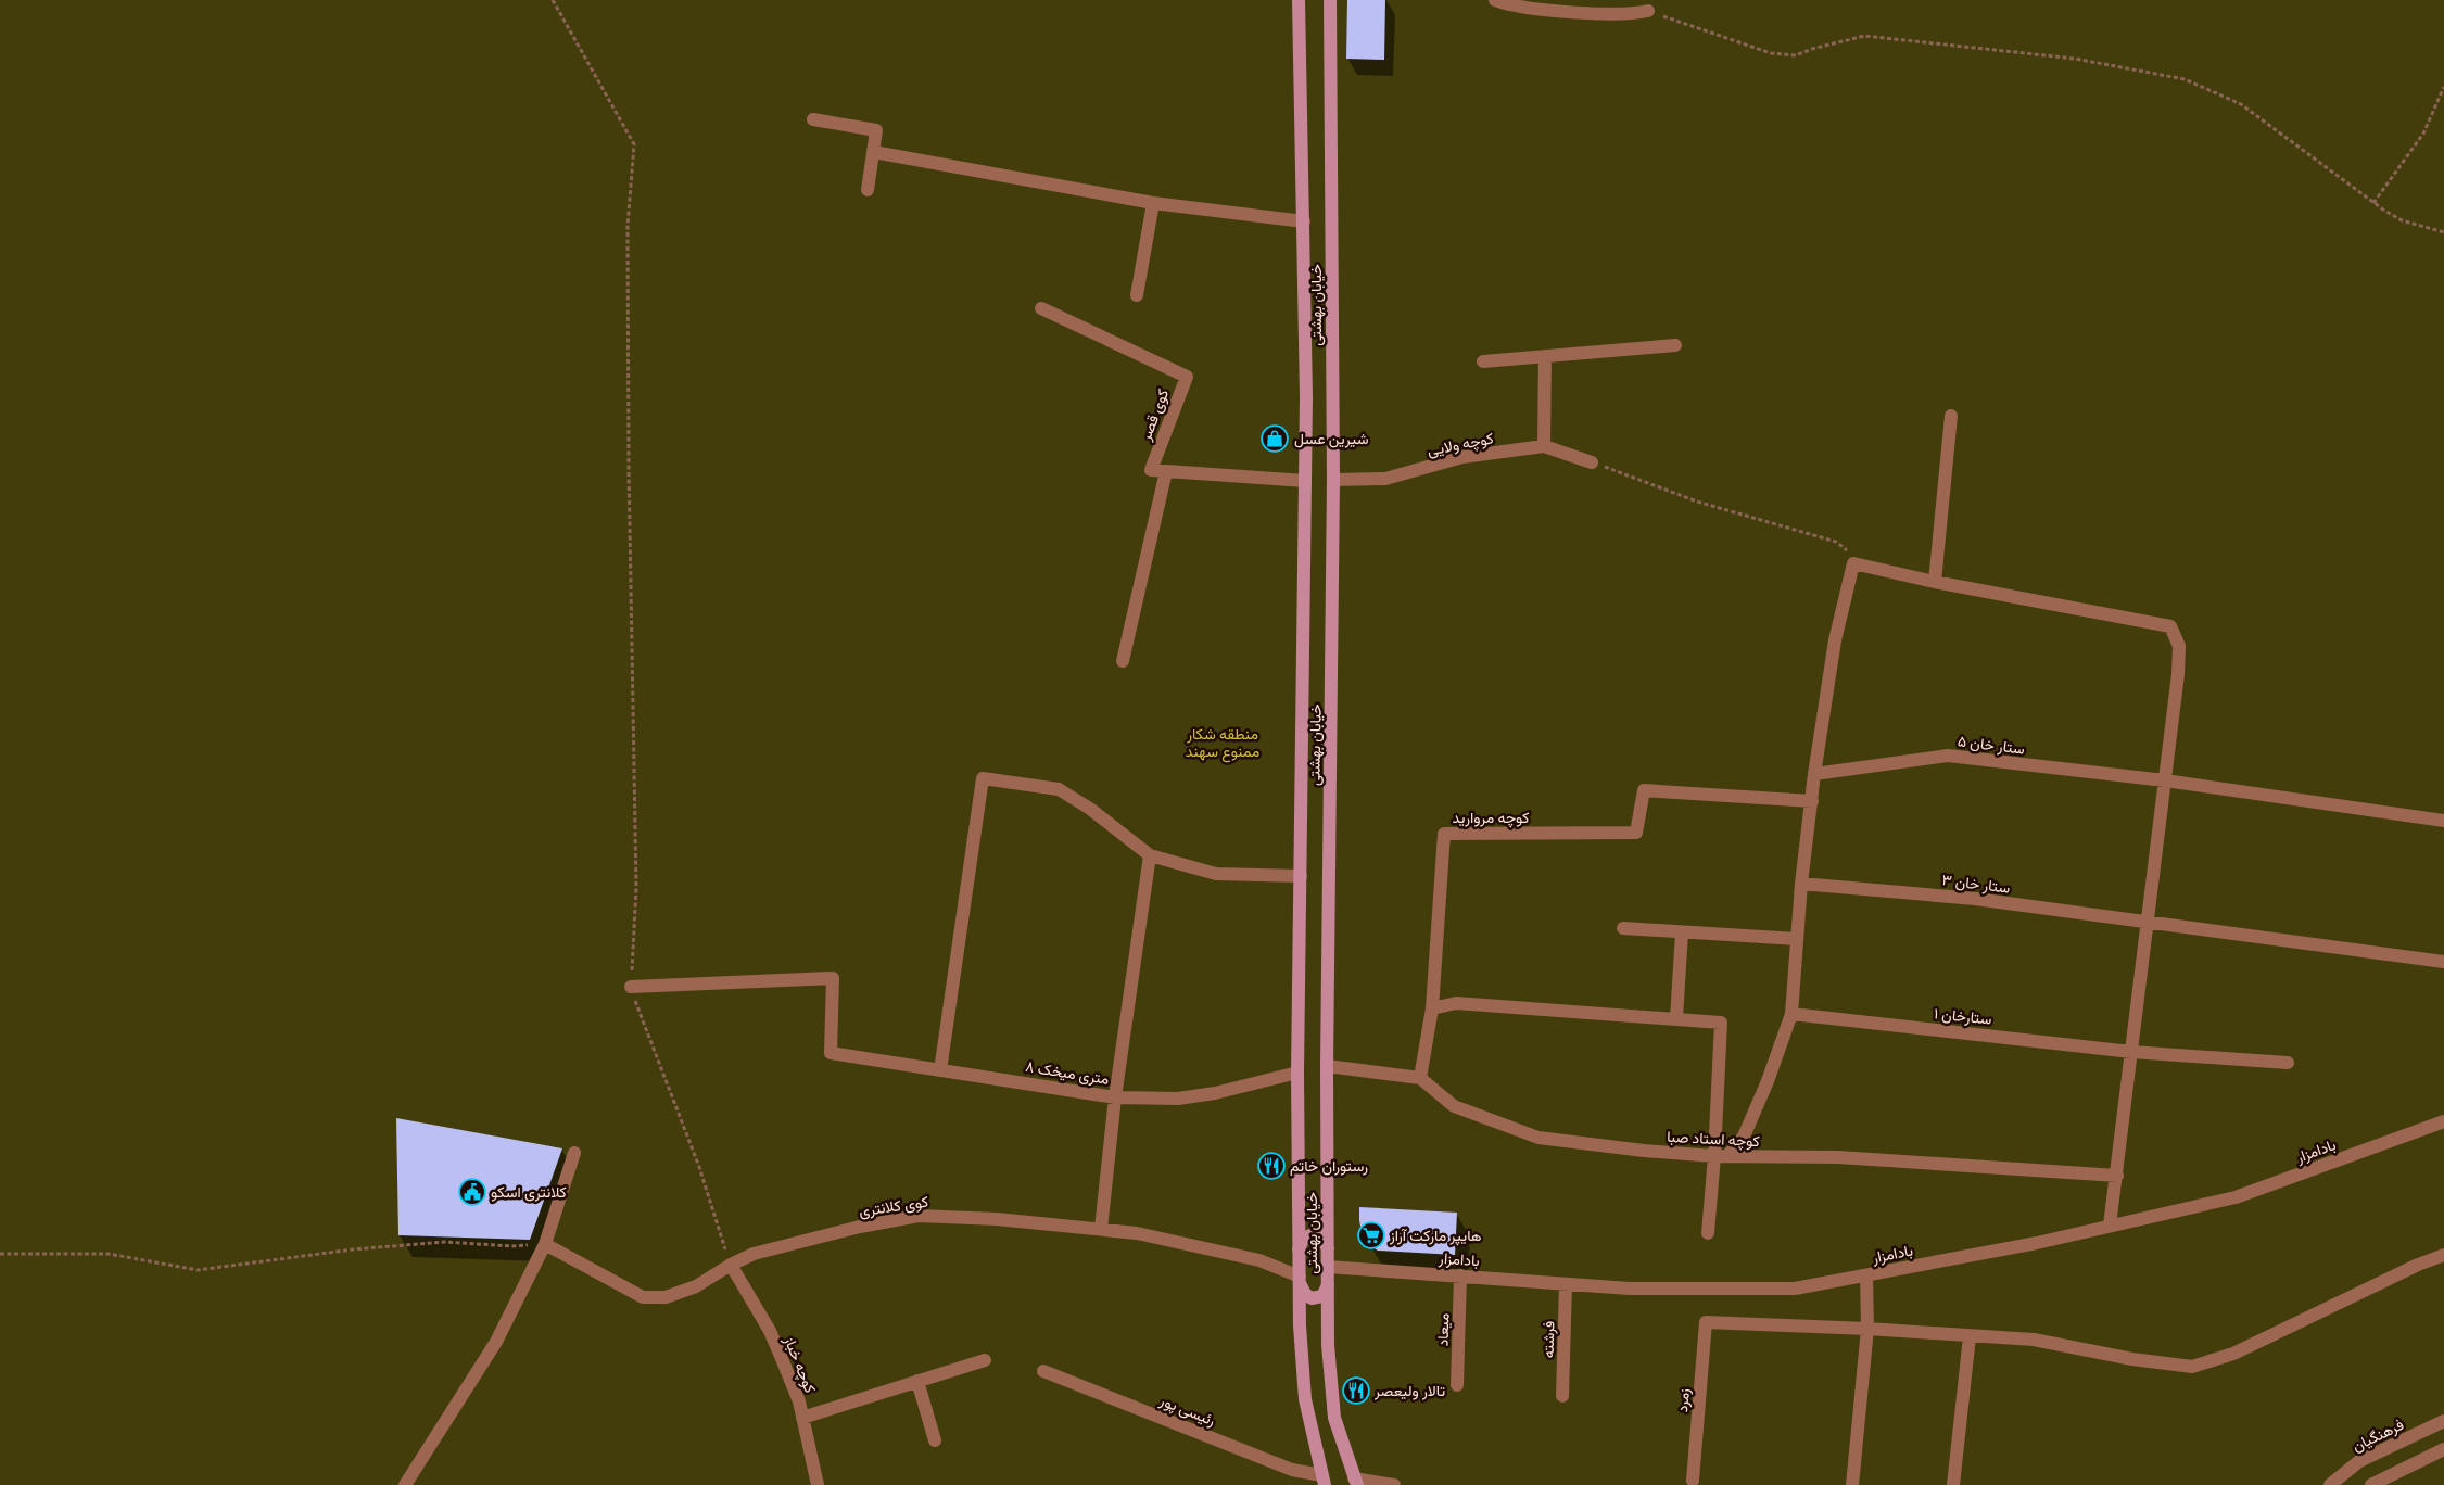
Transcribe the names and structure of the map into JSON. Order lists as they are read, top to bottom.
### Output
{
  "streets": {
    "main road": ["خیابان بهشتی"],
    "street": [
      "کوی قصر",
      "کوچه ولایی",
      "ستار خان ۵",
      "کوچه مروارید",
      "ستار خان ۳",
      "ستارخان ۱",
      "۸ متری میخک",
      "کوچه استاد صبا",
      "بادامزار",
      "کوی کلانتری",
      "میعاد",
      "فرشته",
      "کوچه خباز",
      "زمرد",
      "رئیسی پور",
      "فرهنگیان"
    ]
  },
  "crossings": [
    ["خیابان بهشتی", "کوچه ولایی"],
    ["خیابان بهشتی", "۸ متری میخک"],
    ["خیابان بهشتی", "بادامزار"],
    ["خیابان بهشتی", "کوی کلانتری"],
    ["خیابان بهشتی", "رئیسی پور"],
    ["بادامزار", "میعاد"],
    ["بادامزار", "فرشته"],
    ["کوی کلانتری", "کوچه خباز"]
  ],
  "parks": ["منطقه شکار ممنوع سهند"],
  "places": {
    "shop": ["شیرین عسل"],
    "restaurant": ["رستوران خاتم", "تالار ولیعصر"],
    "public building": ["کلانتری اسکو"],
    "supermarket": ["هایپر مارکت آراز"]
  }
}
